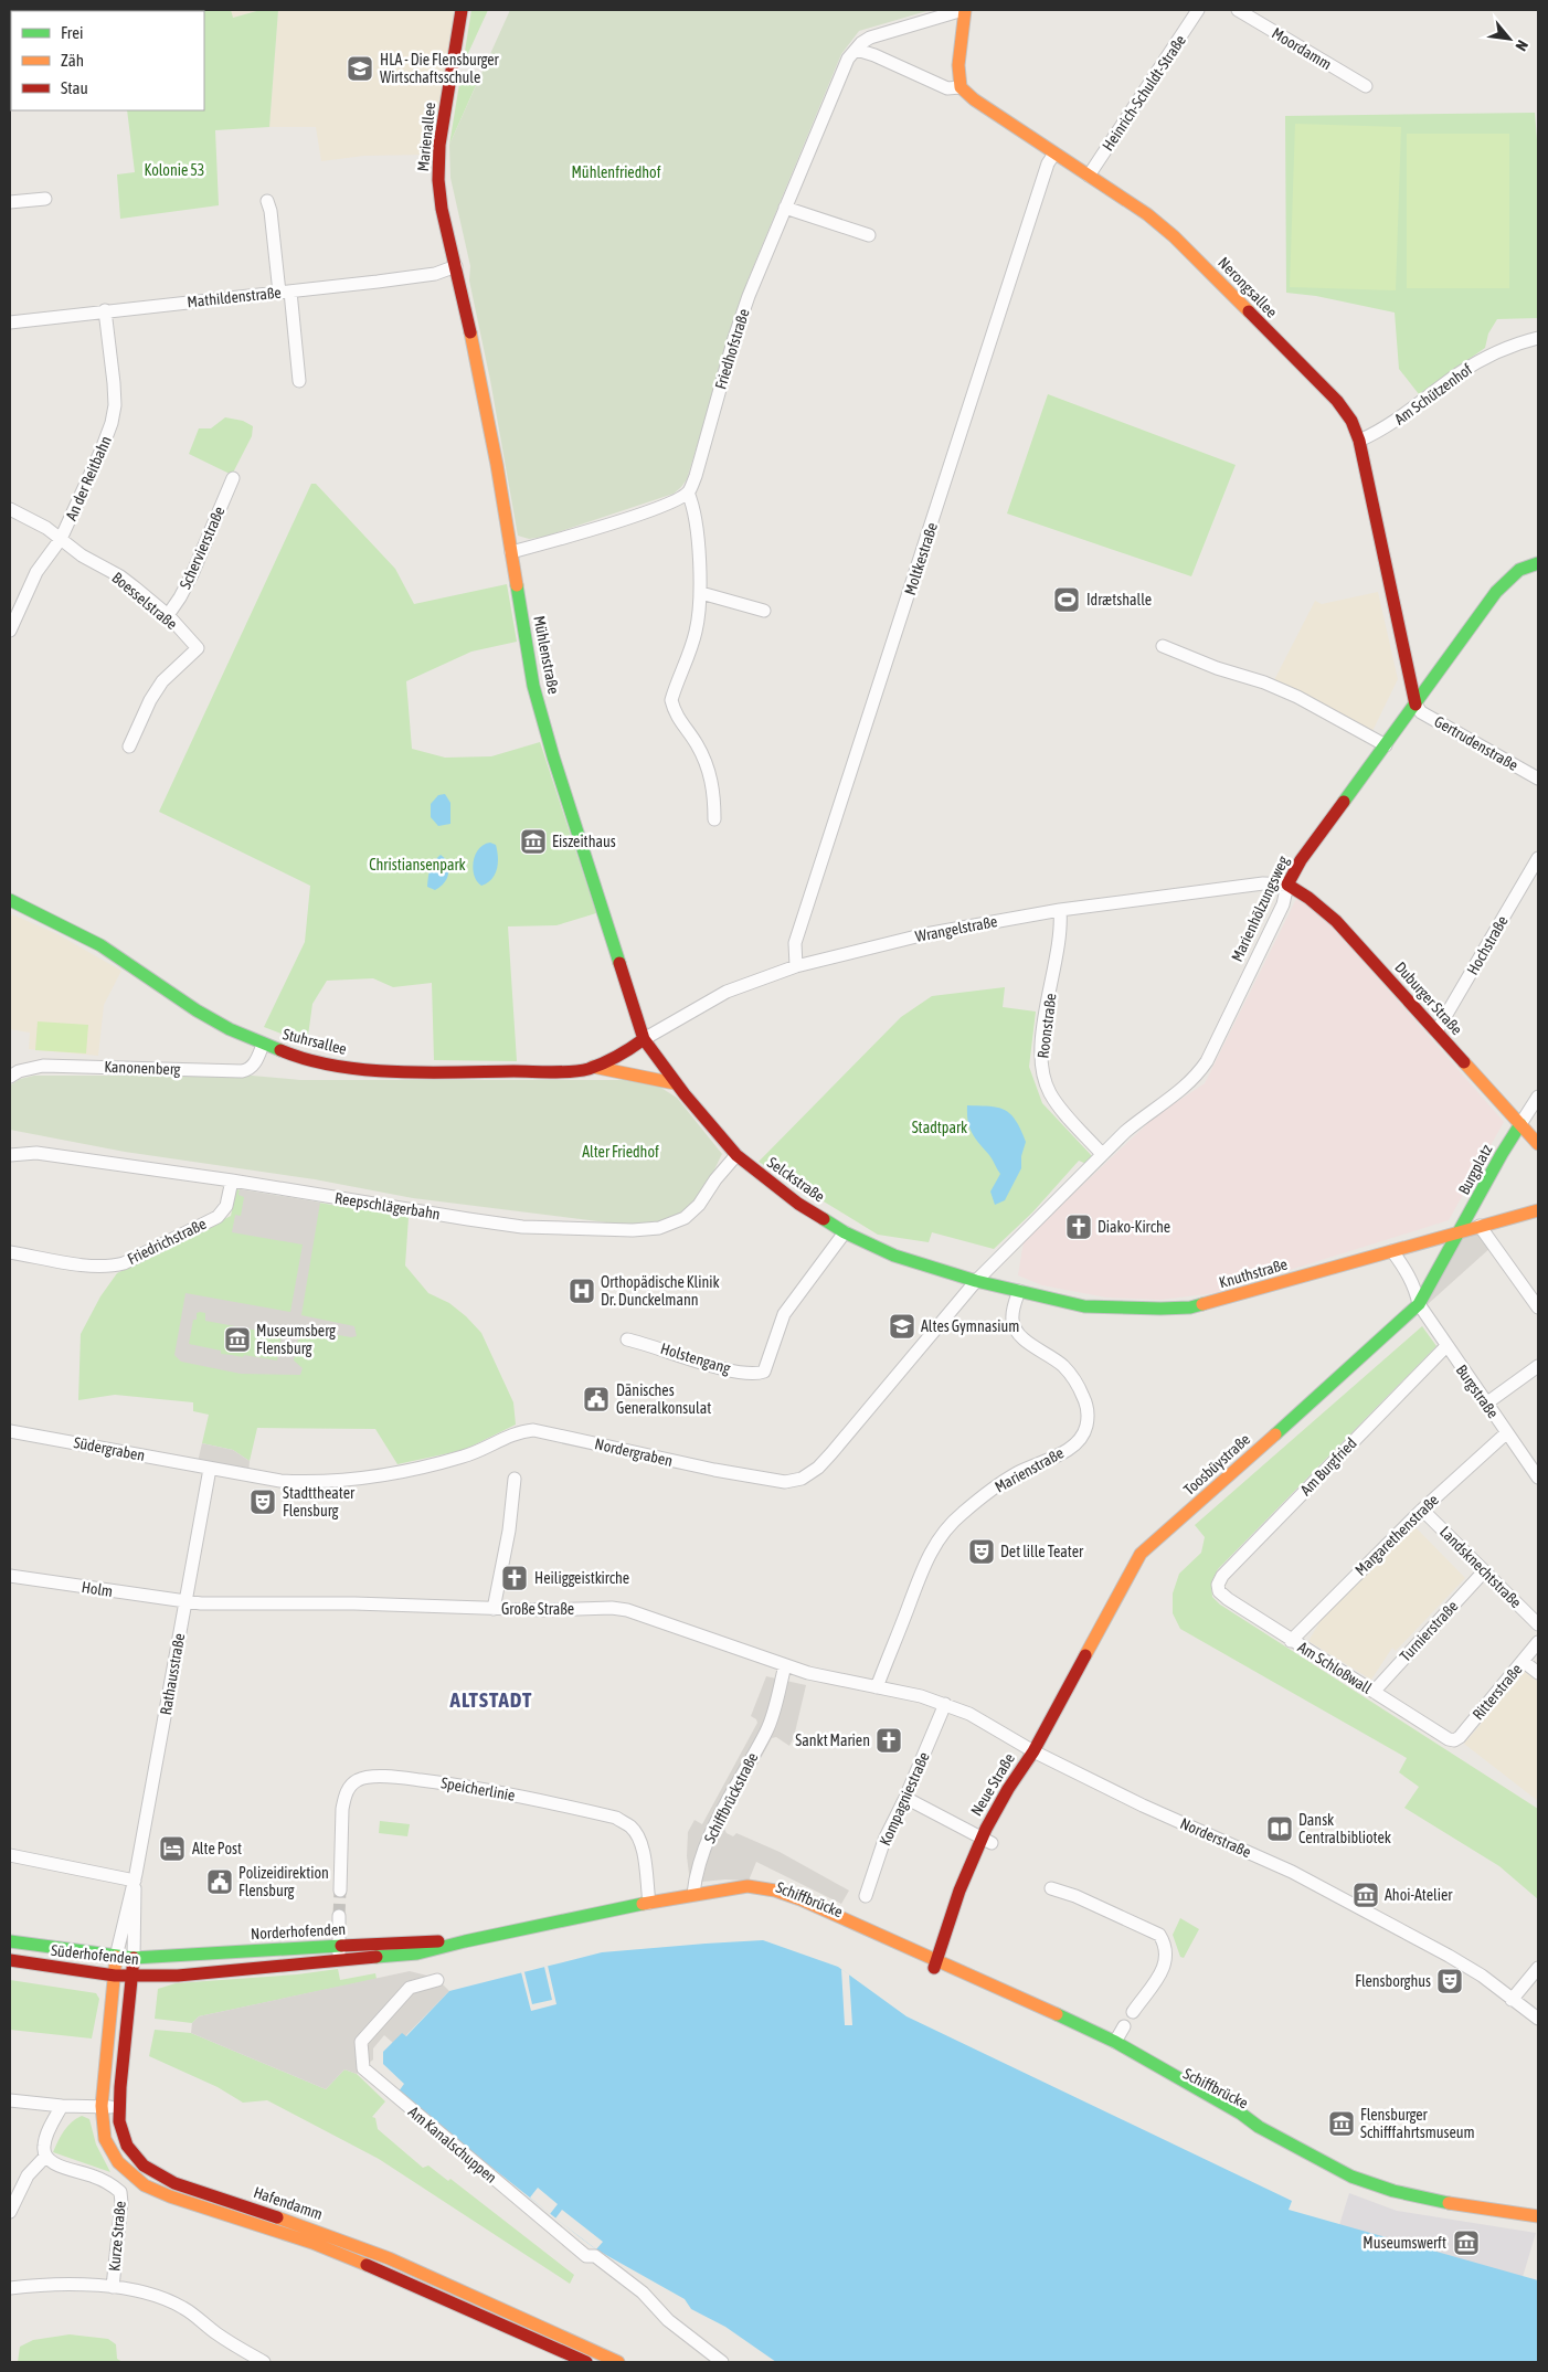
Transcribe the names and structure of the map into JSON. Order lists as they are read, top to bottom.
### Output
{
  "streets": {
    "main road": [
      "Marienallee",
      "Nerongsallee",
      "Mühlenstraße",
      "Marienhölzungsweg",
      "Duburger Straße",
      "Stuhrsallee",
      "Burgplatz",
      "Selckstraße",
      "Knuthstraße",
      "Toosbüystraße",
      "Neue Straße",
      "Schiffbrücke",
      "Norderhofenden",
      "Süderhofenden",
      "Hafendamm"
    ],
    "street": [
      "Moordamm",
      "Heinrich-Schuldt-Straße",
      "Mathildenstraße",
      "Friedhofstraße",
      "Am Schützenhof",
      "An der Reitbahn",
      "Schervierstraße",
      "Moltkestraße",
      "Boesselstraße",
      "Gertrudenstraße",
      "Wrangelstraße",
      "Hochstraße",
      "Roonstraße",
      "Kanonenberg",
      "Reepschlägerbahn",
      "Friedrichstraße",
      "Holstengang",
      "Burgstraße",
      "Südergraben",
      "Nordergraben",
      "Am Burgfried",
      "Marienstraße",
      "Margarethenstraße",
      "Landsknechtstraße",
      "Holm",
      "Große Straße",
      "Turnierstraße",
      "Am Schloßwall",
      "Rathausstraße",
      "Ritterstraße",
      "Speicherlinie",
      "Schiffbrückstraße",
      "Kompagniestraße",
      "Norderstraße",
      "Am Kanalschuppen",
      "Kurze Straße"
    ]
  },
  "crossings": [
    ["Heinrich-Schuldt-Straße", "Nerongsallee"],
    ["Marienallee", "Mathildenstraße"],
    ["Marienallee", "Mühlenstraße"],
    ["Nerongsallee", "Friedhofstraße"],
    ["Nerongsallee", "Am Schützenhof"],
    ["Nerongsallee", "Moltkestraße"],
    ["Nerongsallee", "Gertrudenstraße"],
    ["Nerongsallee", "Marienhölzungsweg"],
    ["Mathildenstraße", "An der Reitbahn"],
    ["Mathildenstraße", "Mühlenstraße"],
    ["An der Reitbahn", "Boesselstraße"],
    ["Schervierstraße", "Boesselstraße"],
    ["Moltkestraße", "Wrangelstraße"],
    ["Mühlenstraße", "Wrangelstraße"],
    ["Mühlenstraße", "Stuhrsallee"],
    ["Mühlenstraße", "Selckstraße"],
    ["Gertrudenstraße", "Marienhölzungsweg"],
    ["Marienhölzungsweg", "Wrangelstraße"],
    ["Marienhölzungsweg", "Duburger Straße"],
    ["Marienhölzungsweg", "Roonstraße"],
    ["Marienhölzungsweg", "Selckstraße"],
    ["Marienhölzungsweg", "Knuthstraße"],
    ["Marienhölzungsweg", "Nordergraben"],
    ["Wrangelstraße", "Duburger Straße"],
    ["Wrangelstraße", "Roonstraße"],
    ["Wrangelstraße", "Stuhrsallee"],
    ["Wrangelstraße", "Selckstraße"],
    ["Hochstraße", "Duburger Straße"],
    ["Duburger Straße", "Burgplatz"],
    ["Stuhrsallee", "Kanonenberg"],
    ["Stuhrsallee", "Selckstraße"],
    ["Burgplatz", "Knuthstraße"],
    ["Burgplatz", "Toosbüystraße"],
    ["Selckstraße", "Reepschlägerbahn"],
    ["Selckstraße", "Knuthstraße"],
    ["Selckstraße", "Holstengang"],
    ["Selckstraße", "Nordergraben"],
    ["Reepschlägerbahn", "Friedrichstraße"],
    ["Knuthstraße", "Nordergraben"],
    ["Knuthstraße", "Toosbüystraße"],
    ["Knuthstraße", "Marienstraße"],
    ["Burgstraße", "Toosbüystraße"],
    ["Burgstraße", "Am Burgfried"],
    ["Burgstraße", "Margarethenstraße"],
    ["Südergraben", "Nordergraben"],
    ["Südergraben", "Rathausstraße"],
    ["Nordergraben", "Rathausstraße"],
    ["Toosbüystraße", "Neue Straße"],
    ["Toosbüystraße", "Norderstraße"],
    ["Am Burgfried", "Am Schloßwall"],
    ["Marienstraße", "Große Straße"],
    ["Marienstraße", "Norderstraße"],
    ["Margarethenstraße", "Landsknechtstraße"],
    ["Margarethenstraße", "Am Schloßwall"],
    ["Landsknechtstraße", "Turnierstraße"],
    ["Holm", "Große Straße"],
    ["Holm", "Rathausstraße"],
    ["Große Straße", "Rathausstraße"],
    ["Große Straße", "Schiffbrückstraße"],
    ["Große Straße", "Norderstraße"],
    ["Turnierstraße", "Am Schloßwall"],
    ["Am Schloßwall", "Ritterstraße"],
    ["Rathausstraße", "Norderhofenden"],
    ["Rathausstraße", "Süderhofenden"],
    ["Rathausstraße", "Hafendamm"],
    ["Neue Straße", "Norderstraße"],
    ["Neue Straße", "Schiffbrücke"],
    ["Speicherlinie", "Schiffbrücke"],
    ["Speicherlinie", "Norderhofenden"],
    ["Schiffbrückstraße", "Schiffbrücke"],
    ["Kompagniestraße", "Norderstraße"],
    ["Schiffbrücke", "Norderhofenden"],
    ["Norderhofenden", "Süderhofenden"],
    ["Norderhofenden", "Hafendamm"],
    ["Süderhofenden", "Hafendamm"]
  ],
  "districts": ["ALTSTADT"],
  "parks": [
    "Kolonie 53",
    "Mühlenfriedhof",
    "Christiansenpark",
    "Stadtpark",
    "Alter Friedhof"
  ],
  "places": {
    "school or university": ["HLA - Die Flensburger Wirtschaftsschule", "Altes Gymnasium"],
    "sports": ["Idrætshalle"],
    "museum": [
      "Eiszeithaus",
      "Museumsberg Flensburg",
      "Ahoi-Atelier",
      "Flensburger Schifffahrtsmuseum",
      "Museumswerft"
    ],
    "church": ["Diako-Kirche", "Heiliggeistkirche", "Sankt Marien"],
    "hospital": ["Orthopädische Klinik Dr. Dunckelmann"],
    "public building": ["Dänisches Generalkonsulat", "Polizeidirektion Flensburg"],
    "theatre": ["Stadttheater Flensburg", "Det lille Teater", "Flensborghus"],
    "library": ["Dansk Centralbibliotek"],
    "hotel": ["Alte Post"]
  },
  "legend": ["Frei", "Zäh", "Stau"],
  "north": "bottom right"
}
